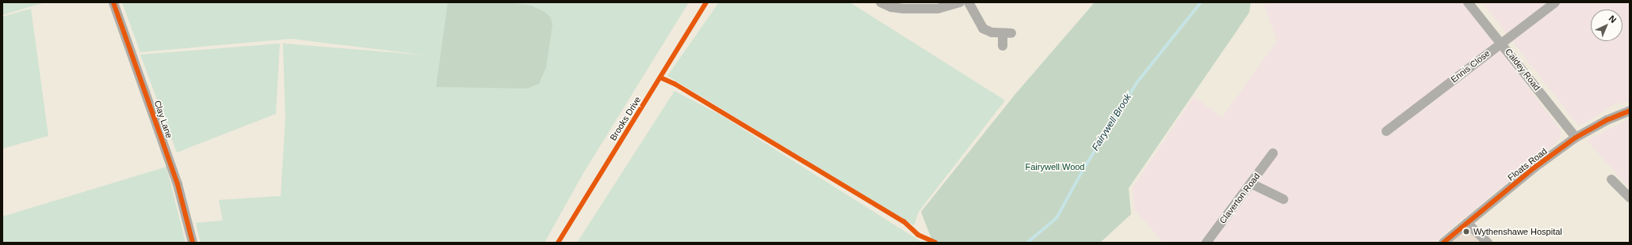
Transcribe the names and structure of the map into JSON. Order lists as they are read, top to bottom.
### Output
{
  "streets": {
    "street": [
      "Ennis Close",
      "Caldey Road",
      "Clay Lane",
      "Floats Road",
      "Claverton Road"
    ],
    "cycle path": ["Brooks Drive"]
  },
  "crossings": [
    ["Ennis Close", "Caldey Road"],
    ["Caldey Road", "Floats Road"]
  ],
  "water": ["Fairywell Brook"],
  "parks": ["Fairywell Wood"],
  "places": ["Wythenshawe Hospital"],
  "north": "top right"
}
